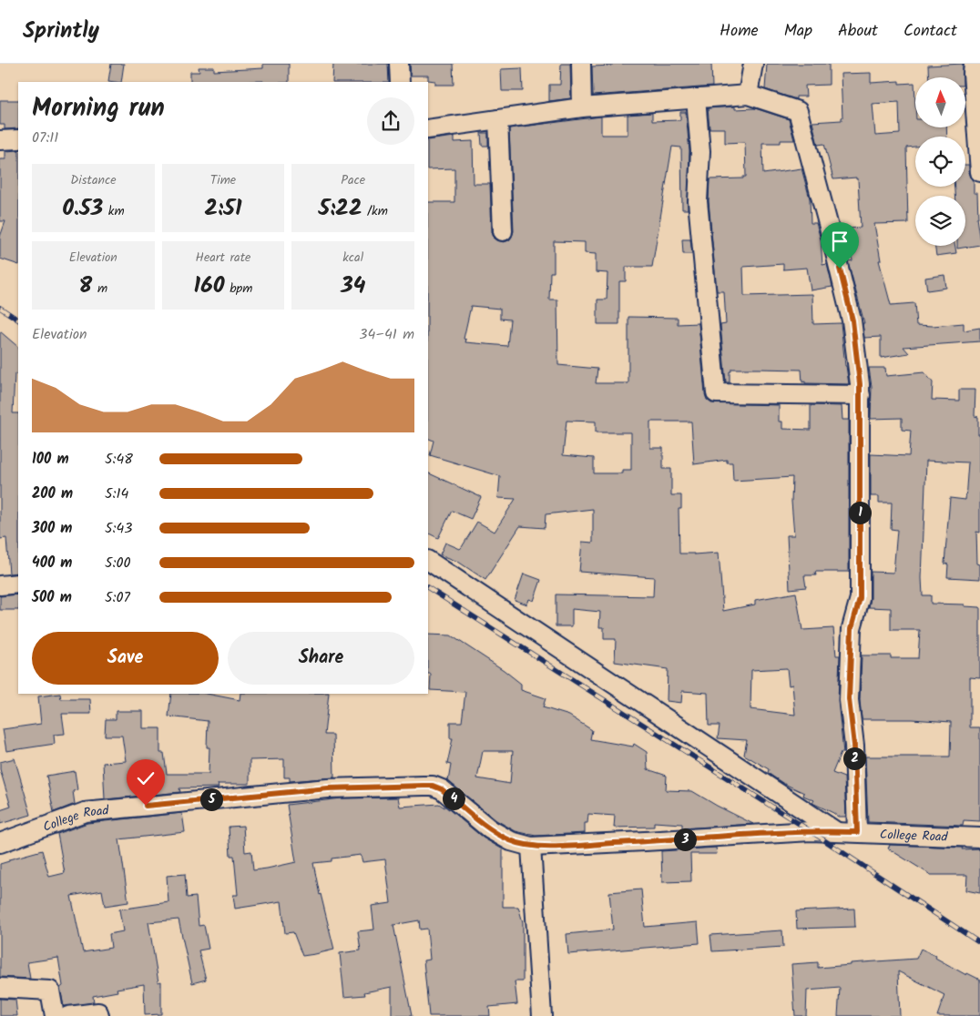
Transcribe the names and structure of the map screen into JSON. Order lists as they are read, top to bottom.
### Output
{
  "streets": {
    "street": ["College Road"]
  },
  "north": "top",
  "page": {
    "header": "Sprintly",
    "nav": [
      "Home",
      "Map",
      "About",
      "Contact"
    ],
    "heading": ["Morning run", "07:11"],
    "stats": [
      ["Distance", "0.53 km"],
      ["Time", "2:51"],
      ["Pace", "5:22 /km"],
      ["Elevation", "8 m"],
      ["Heart rate", "160 bpm"],
      ["kcal", "34"]
    ],
    "chart": ["Elevation", "34–41 m"],
    "list": [
      {
        "name": "100 m",
        "note": "5:48"
      },
      {
        "name": "200 m",
        "note": "5:14"
      },
      {
        "name": "300 m",
        "note": "5:43"
      },
      {
        "name": "400 m",
        "note": "5:00"
      },
      {
        "name": "500 m",
        "note": "5:07"
      }
    ],
    "pins": [
      "1",
      "2",
      "4",
      "5",
      "3"
    ],
    "buttons": ["Save", "Share"]
  }
}
